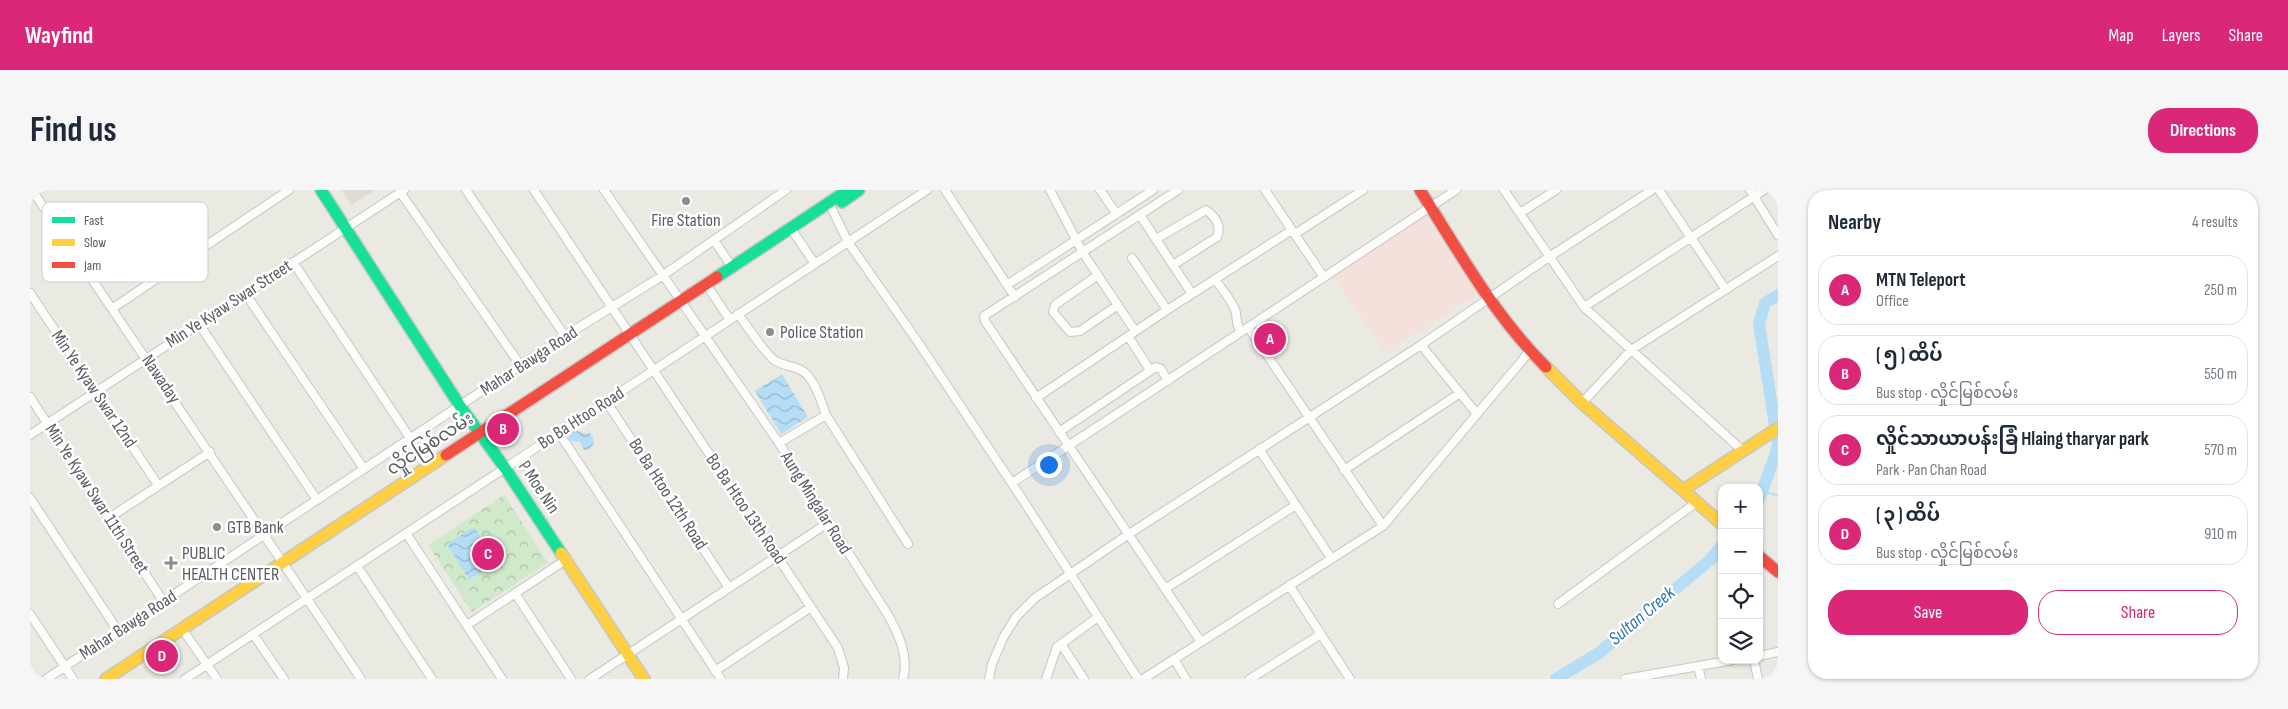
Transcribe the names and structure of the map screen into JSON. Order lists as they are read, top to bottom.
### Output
{
  "streets": {
    "main road": ["လှိုင်မြစ်လမ်း", "P Moe Nin"],
    "street": [
      "Min Ye Kyaw Swar Street",
      "Mahar Bawga Road",
      "Nawaday",
      "Min Ye Kyaw Swar 12nd",
      "Bo Ba Htoo Road",
      "Bo Ba Htoo 12th Road",
      "Min Ye Kyaw Swar 11th Street",
      "Aung Mingalar Road",
      "Bo Ba Htoo 13th Road"
    ]
  },
  "crossings": [
    ["Min Ye Kyaw Swar Street", "Nawaday"],
    ["Min Ye Kyaw Swar Street", "Min Ye Kyaw Swar 12nd"],
    ["Min Ye Kyaw Swar Street", "P Moe Nin"],
    ["Min Ye Kyaw Swar Street", "Min Ye Kyaw Swar 11th Street"],
    ["Mahar Bawga Road", "Nawaday"],
    ["Mahar Bawga Road", "P Moe Nin"],
    ["Mahar Bawga Road", "Min Ye Kyaw Swar 11th Street"],
    ["Mahar Bawga Road", "Aung Mingalar Road"],
    ["Mahar Bawga Road", "Bo Ba Htoo 13th Road"],
    ["Nawaday", "Bo Ba Htoo Road"],
    ["Nawaday", "လှိုင်မြစ်လမ်း"],
    ["Bo Ba Htoo Road", "P Moe Nin"],
    ["Bo Ba Htoo Road", "Bo Ba Htoo 12th Road"],
    ["Bo Ba Htoo Road", "Aung Mingalar Road"],
    ["Bo Ba Htoo Road", "Bo Ba Htoo 13th Road"],
    ["လှိုင်မြစ်လမ်း", "P Moe Nin"],
    ["လှိုင်မြစ်လမ်း", "Aung Mingalar Road"],
    ["လှိုင်မြစ်လမ်း", "Bo Ba Htoo 13th Road"]
  ],
  "water": ["Sultan Creek"],
  "places": {
    "other": ["Fire Station", "Police Station", "GTB Bank"],
    "health": ["PUBLIC HEALTH CENTER"]
  },
  "legend": ["Fast", "Slow", "Jam"],
  "page": {
    "header": "Wayfind",
    "nav": ["Map", "Layers", "Share"],
    "buttons": [
      "Directions",
      ["Save", "Share"]
    ],
    "title": "Find us",
    "heading": ["Nearby", "4 results"],
    "list": [
      {
        "mark": "A",
        "name": "MTN Teleport",
        "note": "Office",
        "value": "250 m"
      },
      {
        "mark": "B",
        "name": "( ၅ ) ထိပ်",
        "note": "Bus stop · လှိုင်မြစ်လမ်း",
        "value": "550 m"
      },
      {
        "mark": "C",
        "name": "လှိုင်သာယာပန်းခြံ Hlaing tharyar park",
        "note": "Park · Pan Chan Road",
        "value": "570 m"
      },
      {
        "mark": "D",
        "name": "( ၃ ) ထိပ်",
        "note": "Bus stop · လှိုင်မြစ်လမ်း",
        "value": "910 m"
      }
    ],
    "pins": [
      "A",
      "B",
      "C",
      "D"
    ],
    "map_buttons": ["+", "−"]
  }
}
